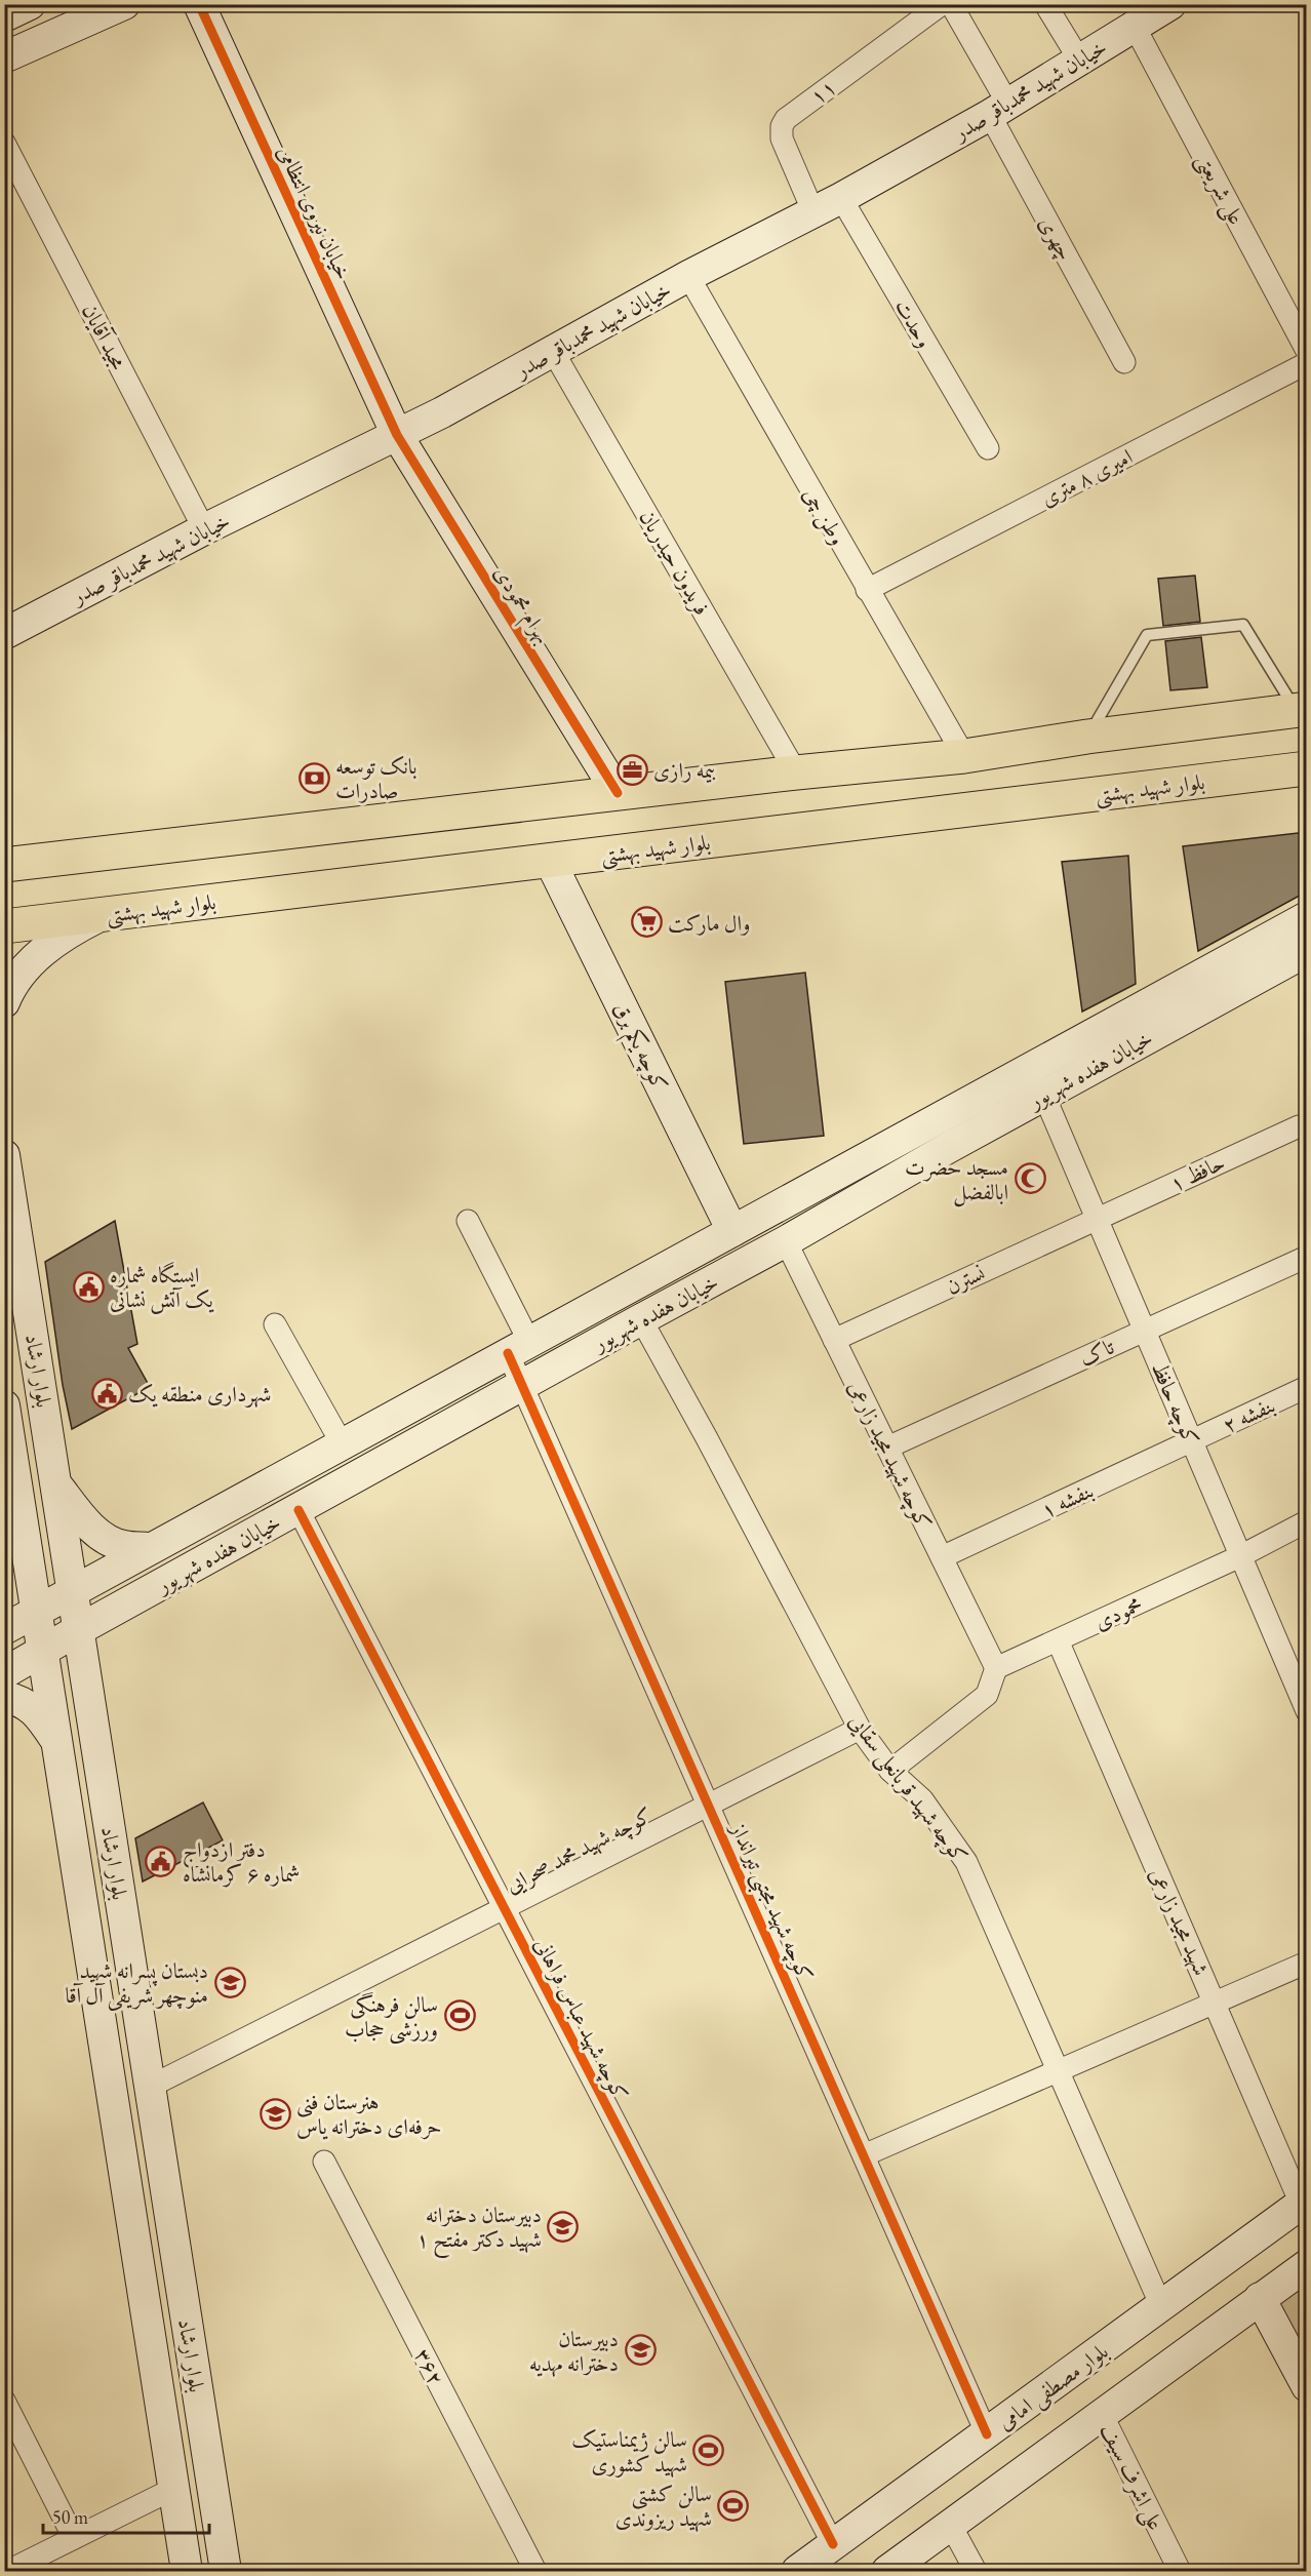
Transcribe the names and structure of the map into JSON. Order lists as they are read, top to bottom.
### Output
{
  "streets": {
    "main road": [
      "خیابان شهید محمدباقر صدر",
      "خیابان نیروی انتظامی",
      "بهرام محمودی",
      "بلوار شهید بهشتی",
      "کوچه یکم برق",
      "خیابان هفده شهریور",
      "بلوار ارشاد",
      "بلوار مصطفی امامی"
    ],
    "street": [
      "۱۱",
      "علی شریعتی",
      "چهری",
      "وحدت",
      "مجید آقایان",
      "امیری ۸ متری",
      "وطن چی",
      "فریدون حیدریان",
      "حافظ ۱",
      "نسترن",
      "تاک",
      "کوچه حافظ",
      "بنفشه ۲",
      "کوچه شهید مجید زارعی",
      "بنفشه ۱",
      "محمودی",
      "کوچه شهید قربانعلی سقایی",
      "کوچه شهید محمد صحرایی",
      "کوچه شهید مجتبی تیرانداز",
      "شهید مجید زارعی",
      "کوچه شهید عباس فراهانی",
      "۳۶۲",
      "علی اشرف سیف"
    ]
  },
  "crossings": [
    ["خیابان شهید محمدباقر صدر", "۱۱"],
    ["خیابان شهید محمدباقر صدر", "علی شریعتی"],
    ["خیابان شهید محمدباقر صدر", "خیابان نیروی انتظامی"],
    ["خیابان شهید محمدباقر صدر", "چهری"],
    ["خیابان شهید محمدباقر صدر", "وحدت"],
    ["خیابان شهید محمدباقر صدر", "مجید آقایان"],
    ["خیابان شهید محمدباقر صدر", "وطن چی"],
    ["خیابان شهید محمدباقر صدر", "فریدون حیدریان"],
    ["خیابان شهید محمدباقر صدر", "بهرام محمودی"],
    ["خیابان نیروی انتظامی", "بهرام محمودی"],
    ["امیری ۸ متری", "وطن چی"],
    ["بلوار شهید بهشتی", "کوچه یکم برق"],
    ["کوچه یکم برق", "خیابان هفده شهریور"],
    ["خیابان هفده شهریور", "بلوار ارشاد"],
    ["خیابان هفده شهریور", "کوچه حافظ"],
    ["خیابان هفده شهریور", "کوچه شهید مجید زارعی"],
    ["خیابان هفده شهریور", "کوچه شهید قربانعلی سقایی"],
    ["خیابان هفده شهریور", "کوچه شهید مجتبی تیرانداز"],
    ["خیابان هفده شهریور", "کوچه شهید عباس فراهانی"],
    ["حافظ ۱", "نسترن"],
    ["حافظ ۱", "کوچه حافظ"],
    ["نسترن", "کوچه حافظ"],
    ["نسترن", "کوچه شهید مجید زارعی"],
    ["تاک", "کوچه حافظ"],
    ["تاک", "کوچه شهید مجید زارعی"],
    ["بلوار ارشاد", "کوچه شهید محمد صحرایی"],
    ["کوچه حافظ", "بنفشه ۲"],
    ["کوچه حافظ", "بنفشه ۱"],
    ["کوچه حافظ", "محمودی"],
    ["بنفشه ۲", "بنفشه ۱"],
    ["کوچه شهید مجید زارعی", "بنفشه ۱"],
    ["کوچه شهید مجید زارعی", "محمودی"],
    ["محمودی", "شهید مجید زارعی"],
    ["کوچه شهید قربانعلی سقایی", "کوچه شهید محمد صحرایی"],
    ["کوچه شهید قربانعلی سقایی", "بلوار مصطفی امامی"],
    ["کوچه شهید محمد صحرایی", "کوچه شهید مجتبی تیرانداز"],
    ["کوچه شهید محمد صحرایی", "کوچه شهید عباس فراهانی"],
    ["کوچه شهید مجتبی تیرانداز", "بلوار مصطفی امامی"],
    ["شهید مجید زارعی", "بلوار مصطفی امامی"],
    ["کوچه شهید عباس فراهانی", "بلوار مصطفی امامی"]
  ],
  "places": {
    "office": ["بیمه رازی"],
    "bank": ["بانک توسعه صادرات"],
    "supermarket": ["وال مارکت"],
    "mosque": ["مسجد حضرت ابالفضل"],
    "public building": ["ایستگاه شماره یک آتش نشانی", "شهرداری منطقه یک", "دفتر ازدواج شماره ۶ کرمانشاه"],
    "school or university": [
      "دبستان پسرانه شهید منوچهر شریفی آل آقا",
      "هنرستان فنی حرفه‌ای دخترانه یاس",
      "دبیرستان دخترانه شهید دکتر مفتح ۱",
      "دبیرستان دخترانه مهدیه"
    ],
    "sports": ["سالن فرهنگی ورزشی حجاب", "سالن ژیمناستیک شهید کشوری", "سالن کشتی شهید ریزوندی"]
  },
  "scale_bar": "50 m"
}
